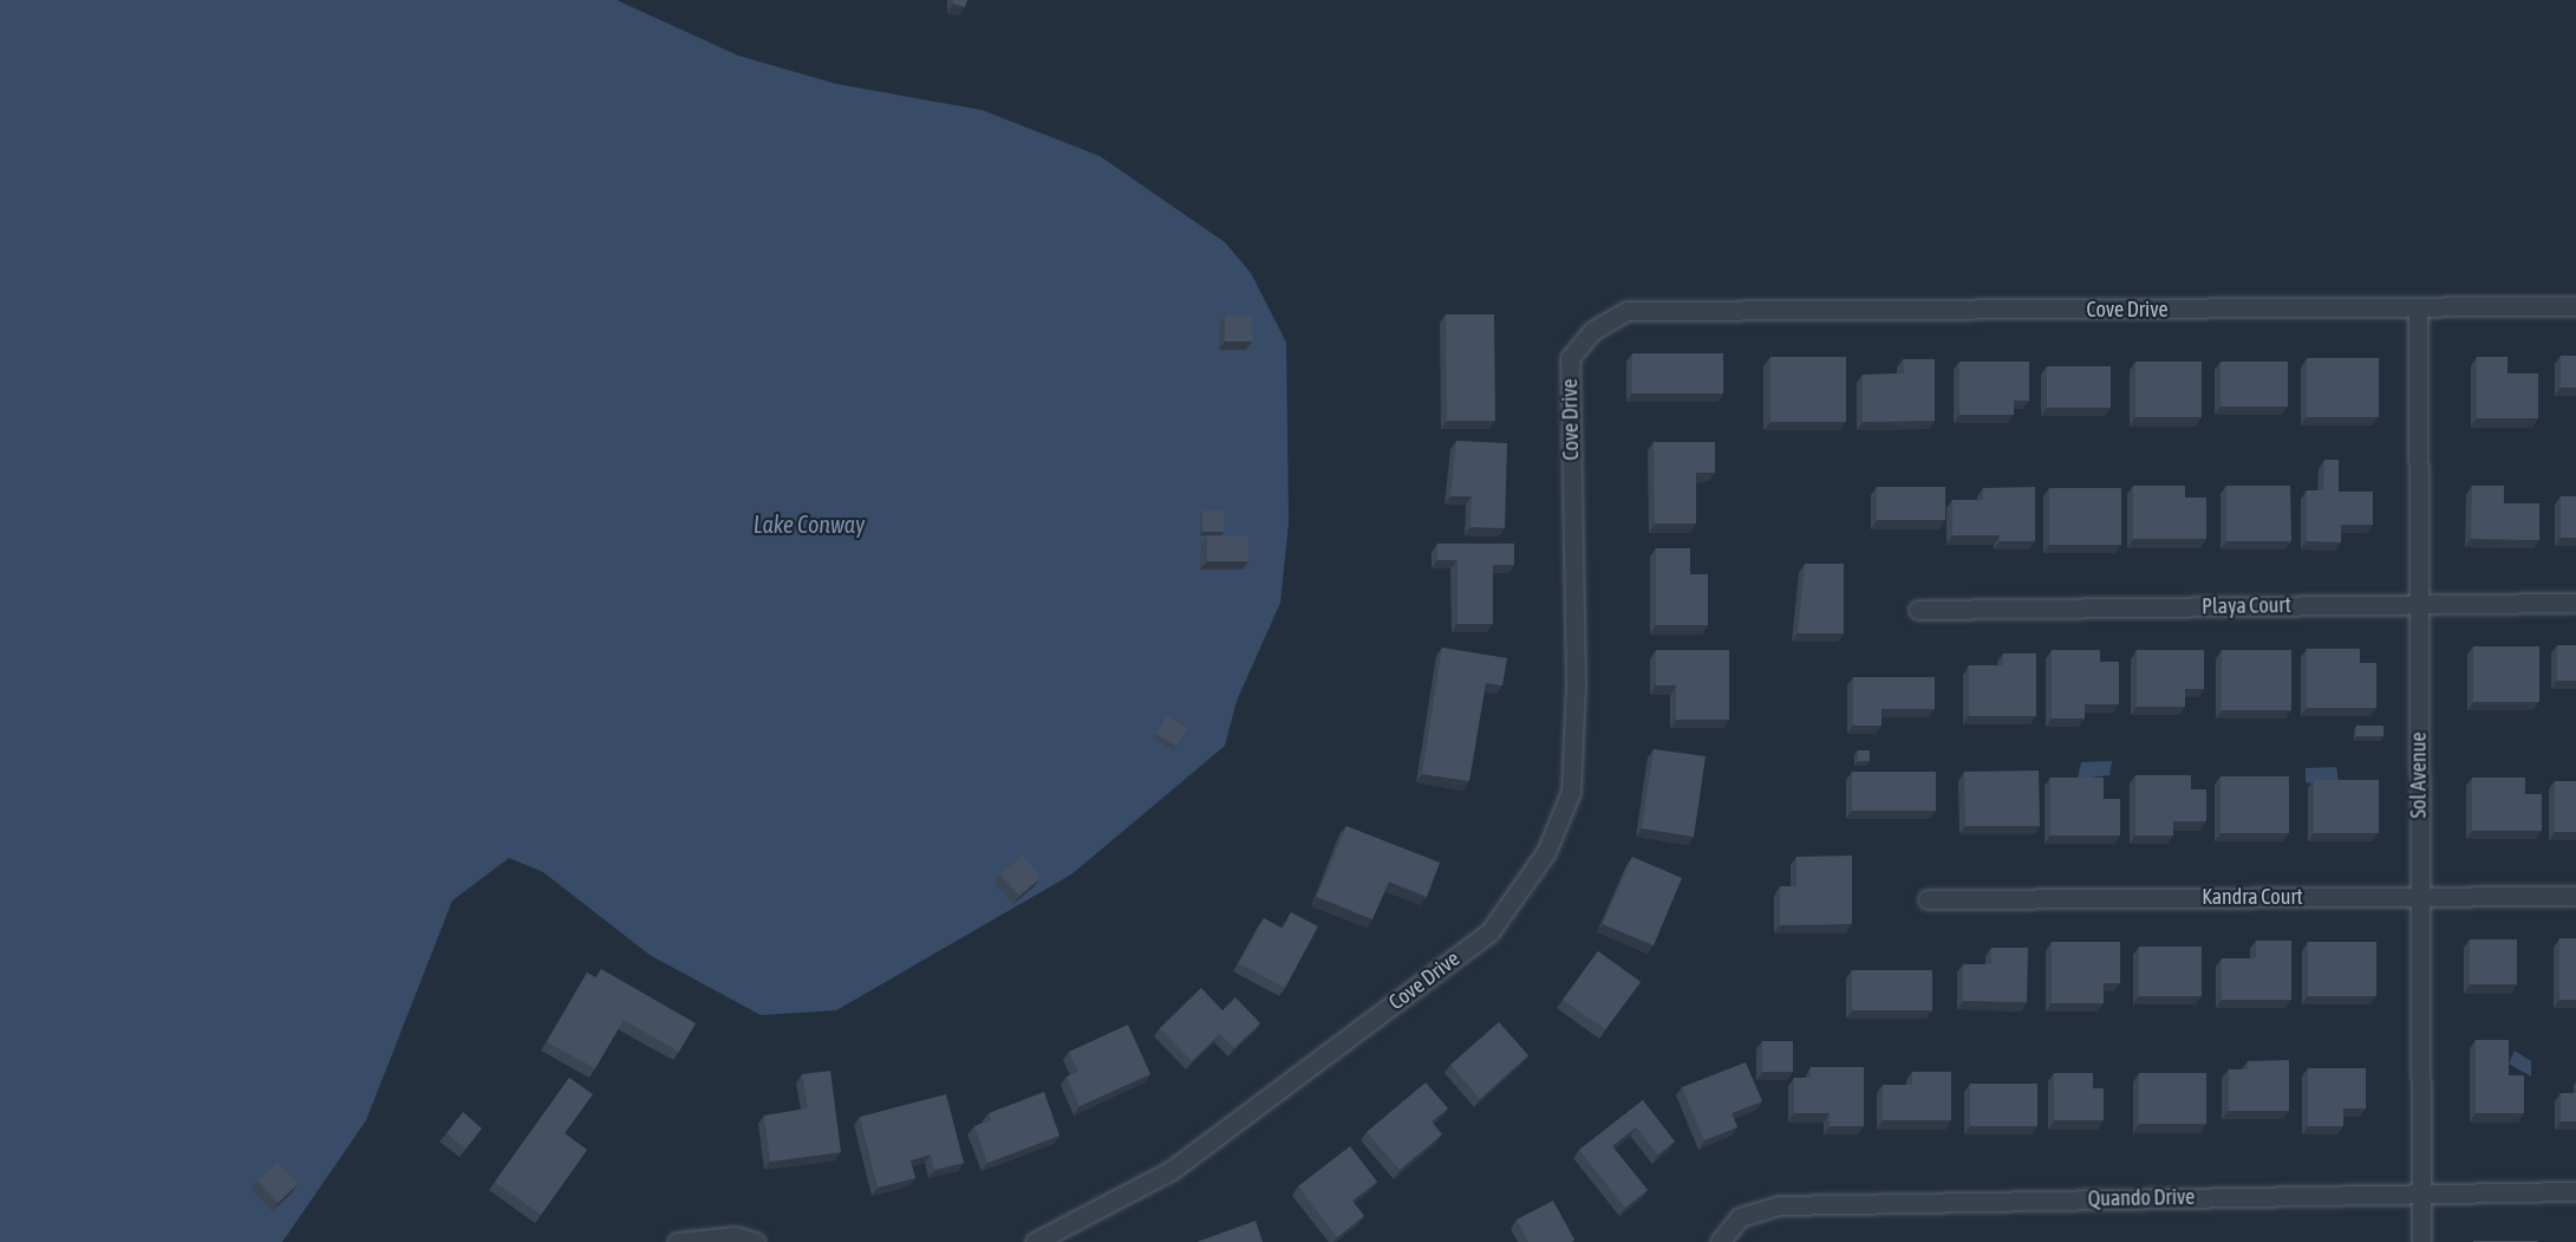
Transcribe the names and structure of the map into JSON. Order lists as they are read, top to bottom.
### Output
{
  "streets": {
    "street": [
      "Cove Drive",
      "Playa Court",
      "Sol Avenue",
      "Kandra Court",
      "Quando Drive"
    ]
  },
  "crossings": [
    ["Cove Drive", "Sol Avenue"],
    ["Playa Court", "Sol Avenue"],
    ["Sol Avenue", "Kandra Court"],
    ["Sol Avenue", "Quando Drive"]
  ],
  "water": ["Lake Conway"]
}
